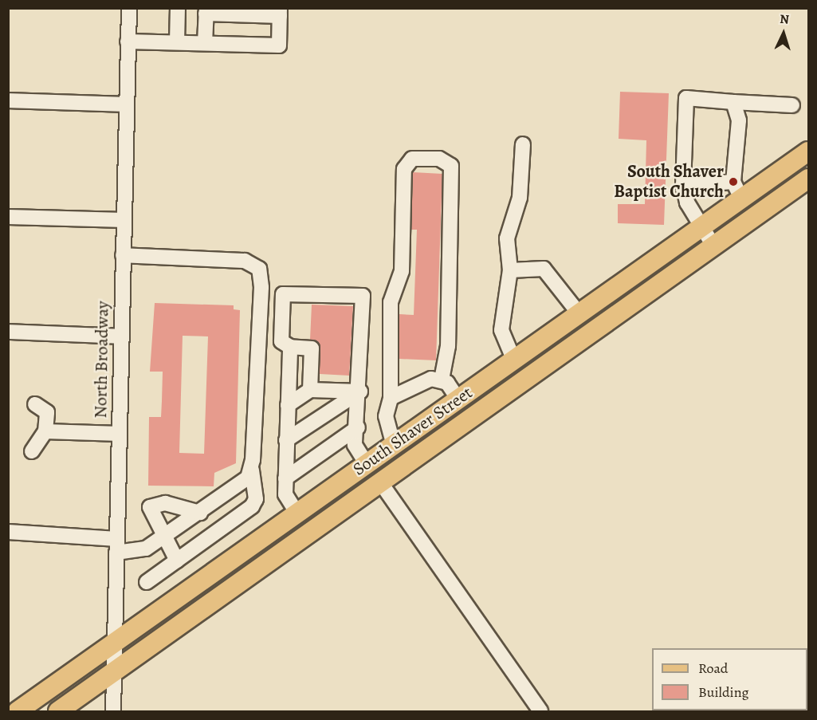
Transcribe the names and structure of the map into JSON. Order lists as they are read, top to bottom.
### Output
{
  "streets": {
    "main road": ["South Shaver Street"],
    "street": ["North Broadway"]
  },
  "crossings": [
    ["North Broadway", "South Shaver Street"]
  ],
  "places": ["South Shaver Baptist Church"],
  "legend": ["Road", "Building"],
  "north": "top"
}
